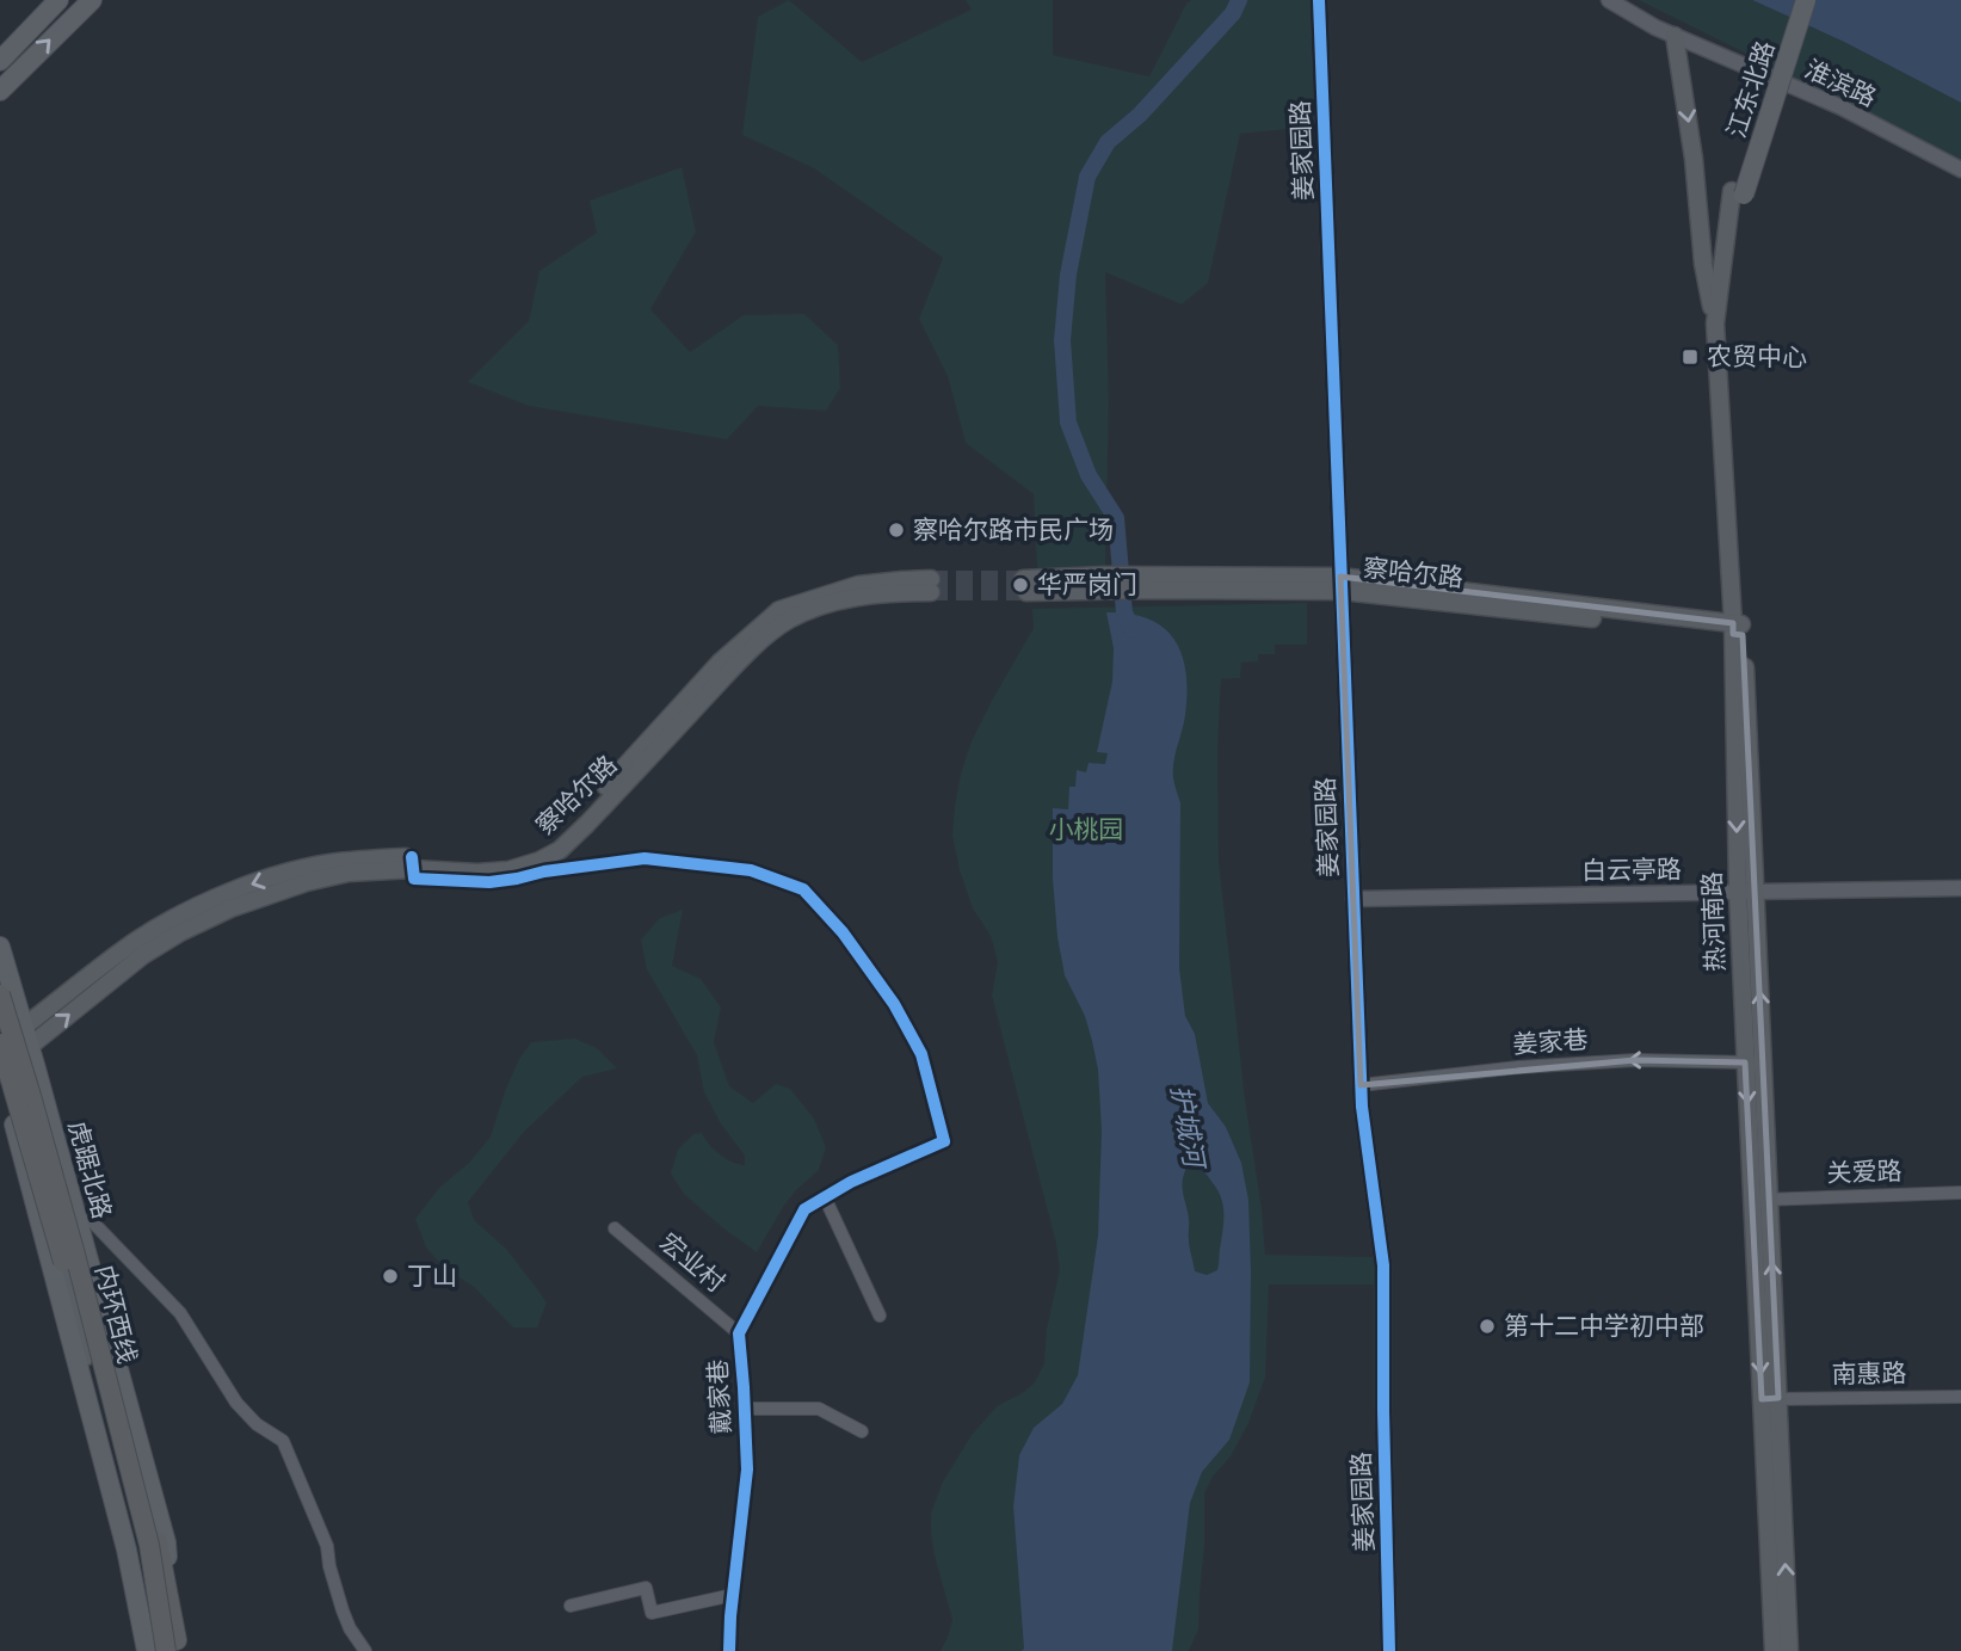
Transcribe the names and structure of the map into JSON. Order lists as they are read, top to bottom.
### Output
{
  "streets": {
    "highway": ["内环西线"],
    "main road": [
      "江东北路",
      "察哈尔路",
      "热河南路",
      "虎踞北路"
    ],
    "street": [
      "淮滨路",
      "姜家园路",
      "白云亭路",
      "姜家巷",
      "关爱路",
      "宏业村",
      "南惠路",
      "戴家巷"
    ]
  },
  "crossings": [
    ["江东北路", "热河南路"],
    ["姜家园路", "察哈尔路"],
    ["姜家园路", "白云亭路"],
    ["姜家园路", "姜家巷"],
    ["察哈尔路", "热河南路"],
    ["察哈尔路", "虎踞北路"],
    ["察哈尔路", "内环西线"],
    ["察哈尔路", "戴家巷"],
    ["白云亭路", "热河南路"],
    ["热河南路", "姜家巷"],
    ["热河南路", "关爱路"],
    ["热河南路", "南惠路"],
    ["虎踞北路", "内环西线"],
    ["宏业村", "戴家巷"]
  ],
  "one_way": ["姜家巷"],
  "water": ["护城河"],
  "parks": ["小桃园"],
  "places": {
    "transit": ["农贸中心"],
    "other": [
      "察哈尔路市民广场",
      "华严岗门",
      "丁山",
      "第十二中学初中部"
    ]
  }
}
